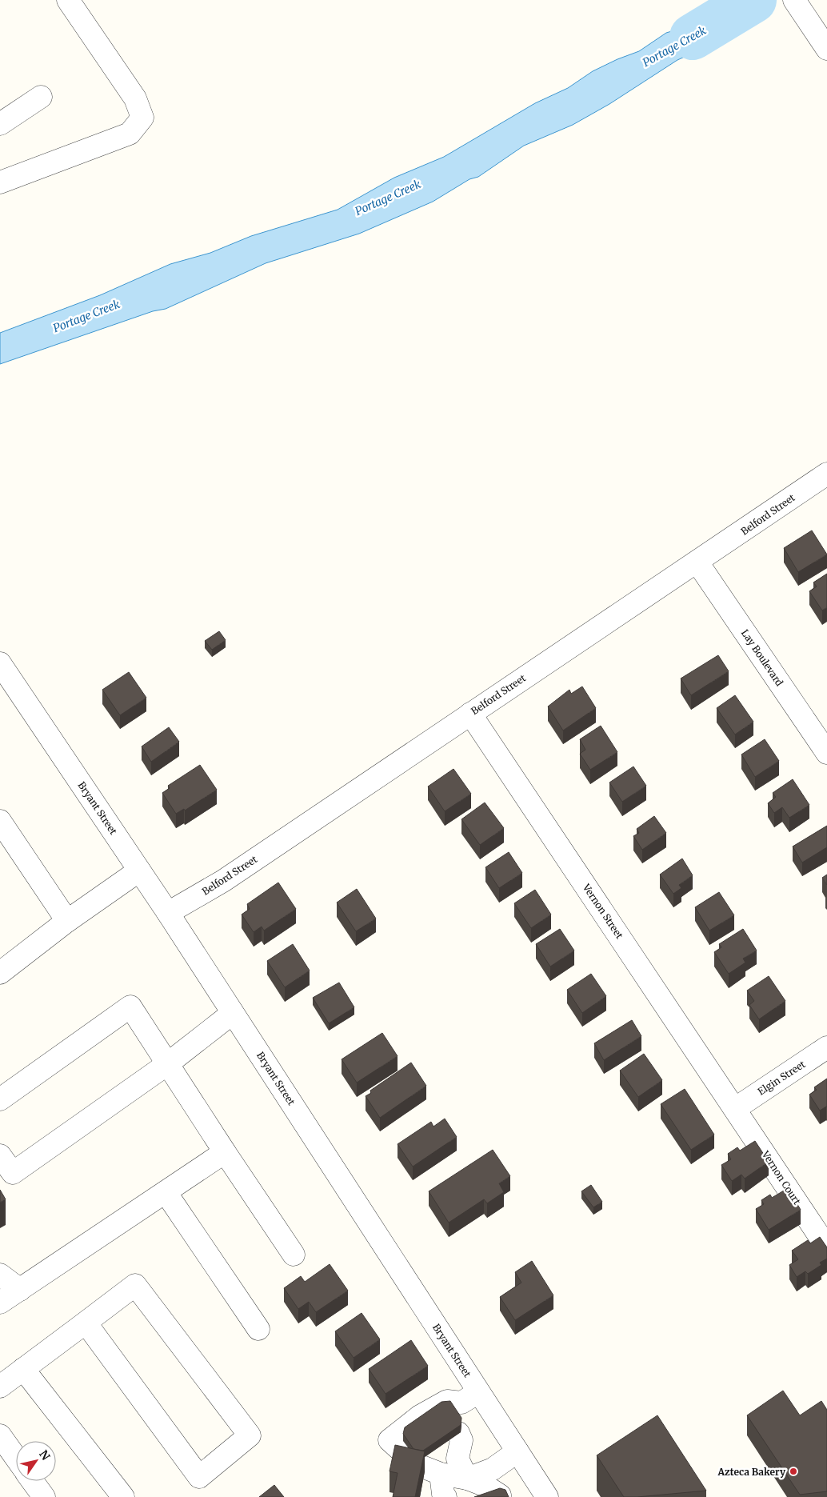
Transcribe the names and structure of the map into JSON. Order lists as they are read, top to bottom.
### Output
{
  "streets": {
    "street": [
      "Belford Street",
      "Lay Boulevard",
      "Bryant Street",
      "Vernon Street",
      "Elgin Street",
      "Vernon Court"
    ]
  },
  "crossings": [
    ["Belford Street", "Lay Boulevard"],
    ["Belford Street", "Bryant Street"],
    ["Belford Street", "Vernon Street"],
    ["Vernon Street", "Elgin Street"],
    ["Vernon Street", "Vernon Court"],
    ["Elgin Street", "Vernon Court"]
  ],
  "water": ["Portage Creek"],
  "places": ["Azteca Bakery"],
  "north": "top right"
}
